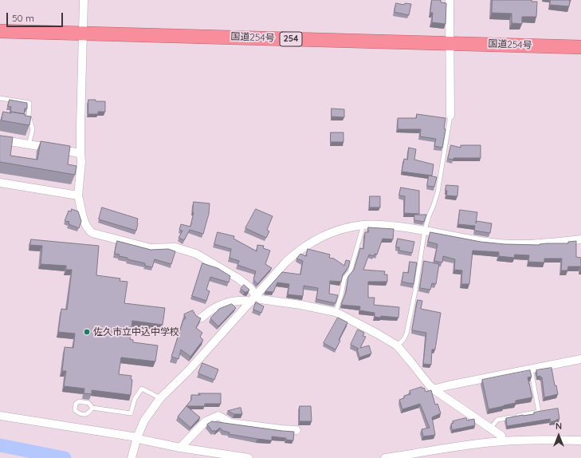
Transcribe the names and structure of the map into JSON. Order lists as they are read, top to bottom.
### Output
{
  "streets": {
    "highway": ["国道254号", "254"]
  },
  "places": ["佐久市立中込中学校"],
  "scale_bar": "50 m",
  "north": "top"
}
